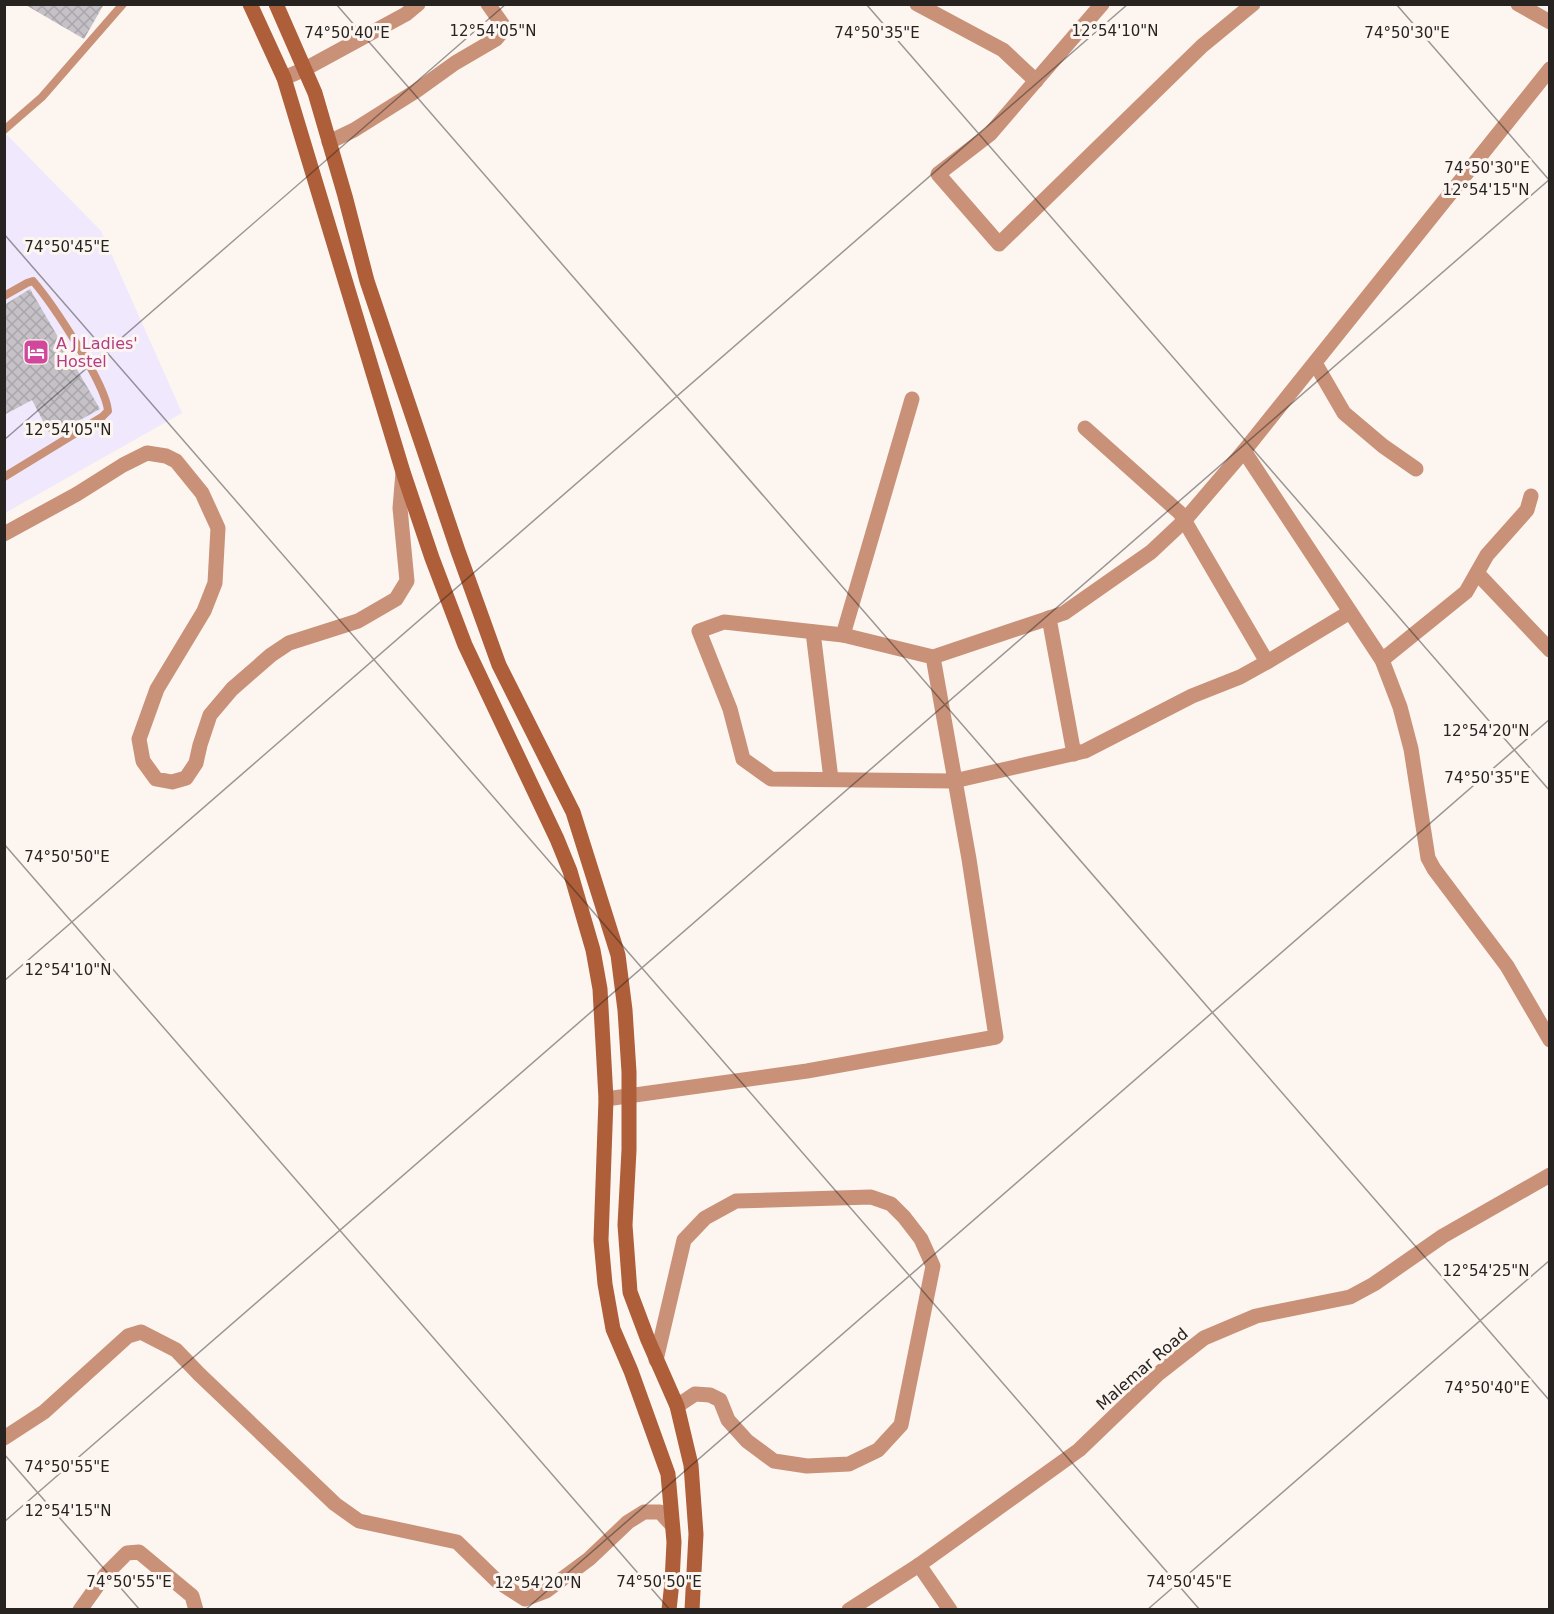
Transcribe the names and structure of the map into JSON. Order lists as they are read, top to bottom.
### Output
{
  "streets": {
    "street": ["Malemar Road"]
  },
  "places": {
    "hotel": ["A J Ladies' Hostel"]
  },
  "coordinates": [
    "12°54'05\"N",
    "12°54'10\"N",
    "74°50'40\"E",
    "74°50'35\"E",
    "74°50'30\"E",
    "12°54'15\"N",
    "74°50'45\"E",
    "12°54'20\"N",
    "74°50'50\"E",
    "12°54'25\"N",
    "74°50'55\"E"
  ]
}
